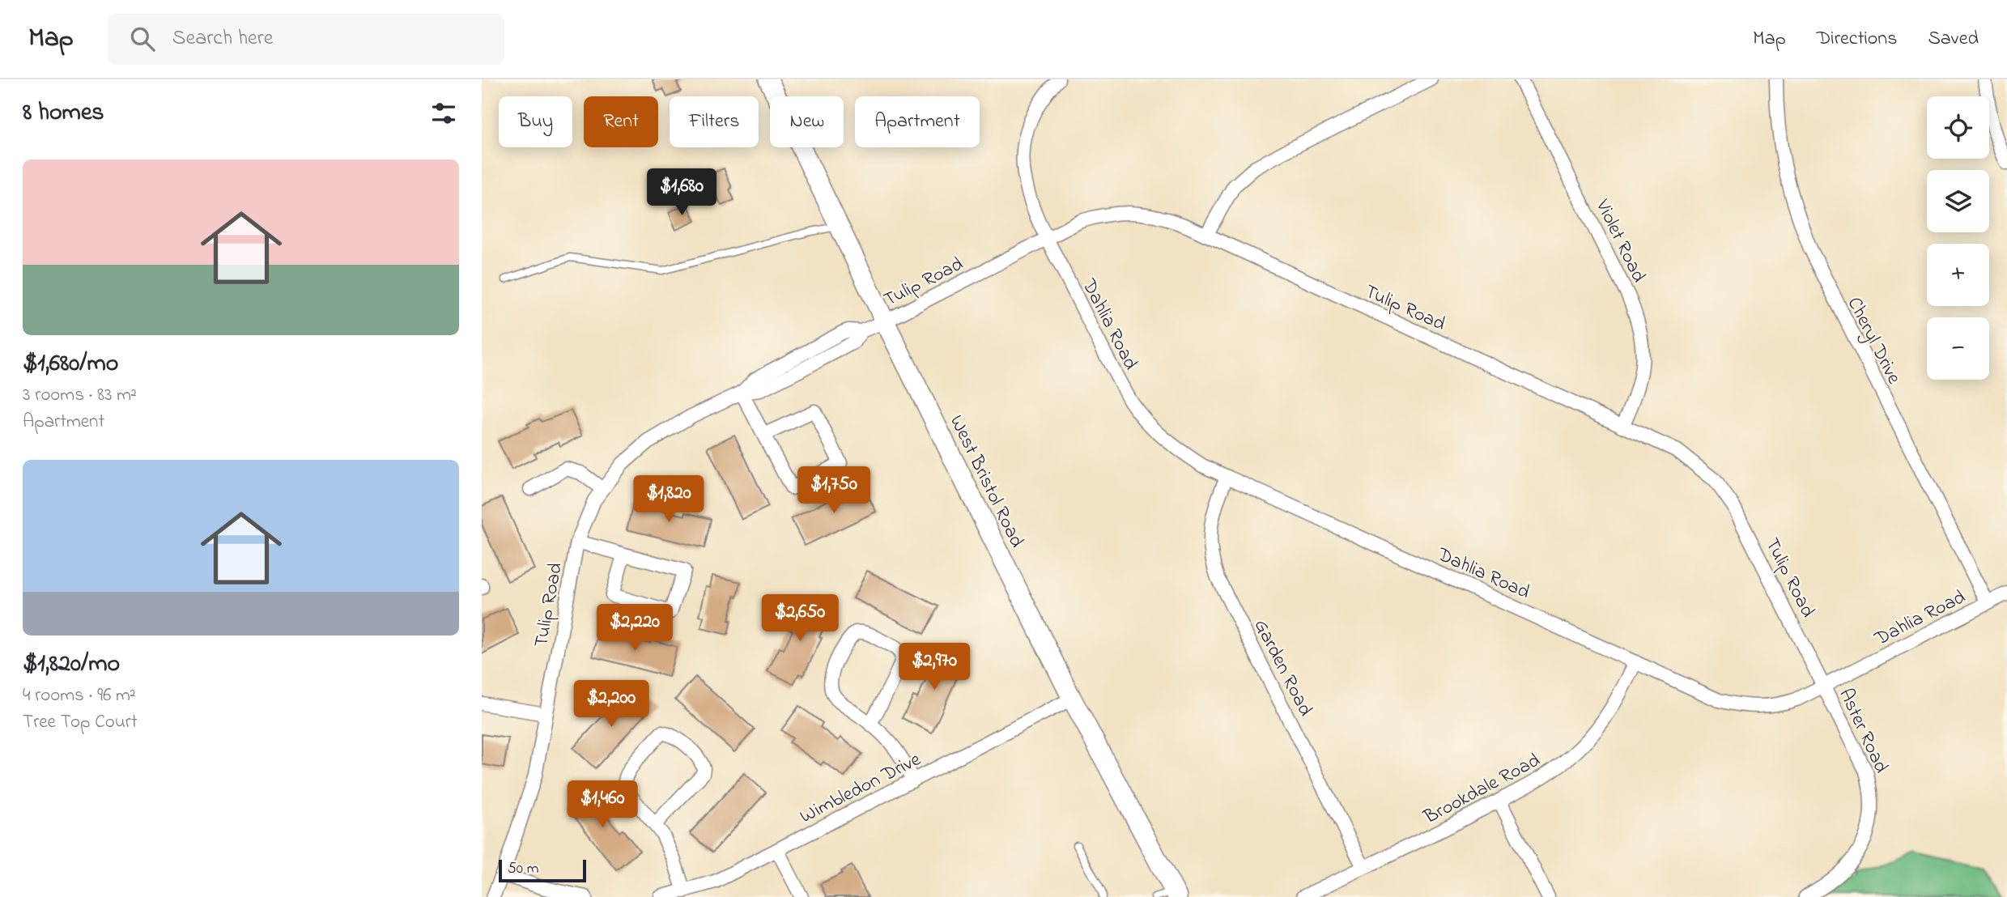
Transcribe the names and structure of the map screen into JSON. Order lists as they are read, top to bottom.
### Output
{
  "streets": {
    "main road": ["West Bristol Road"],
    "street": [
      "Violet Road",
      "Tulip Road",
      "Dahlia Road",
      "Cheryl Drive",
      "Garden Road",
      "Aster Road",
      "Wimbledon Drive",
      "Brookdale Road"
    ]
  },
  "crossings": [
    ["Violet Road", "Tulip Road"],
    ["Tulip Road", "Dahlia Road"],
    ["Tulip Road", "West Bristol Road"],
    ["Tulip Road", "Aster Road"],
    ["Dahlia Road", "Cheryl Drive"],
    ["Dahlia Road", "Garden Road"],
    ["Dahlia Road", "Aster Road"],
    ["Dahlia Road", "Brookdale Road"],
    ["West Bristol Road", "Wimbledon Drive"],
    ["Garden Road", "Brookdale Road"]
  ],
  "scale_bar": "50 m",
  "page": {
    "header": "Map",
    "search": "Search here",
    "nav": ["Map", "Directions", "Saved"],
    "heading": "8 homes",
    "map_buttons": ["+", "−"],
    "chip": [
      "Buy",
      "Rent",
      "Filters",
      "New",
      "Apartment"
    ],
    "list": [
      {
        "name": "$1,680/mo",
        "note": "3 rooms · 83 m² · Apartment"
      },
      {
        "name": "$1,820/mo",
        "note": "4 rooms · 96 m² · Tree Top Court"
      }
    ],
    "price": [
      "$1,680",
      "$1,750",
      "$1,820",
      "$2,650",
      "$2,220",
      "$2,970",
      "$2,200",
      "$1,460"
    ],
    "scale": "50 m"
  }
}
